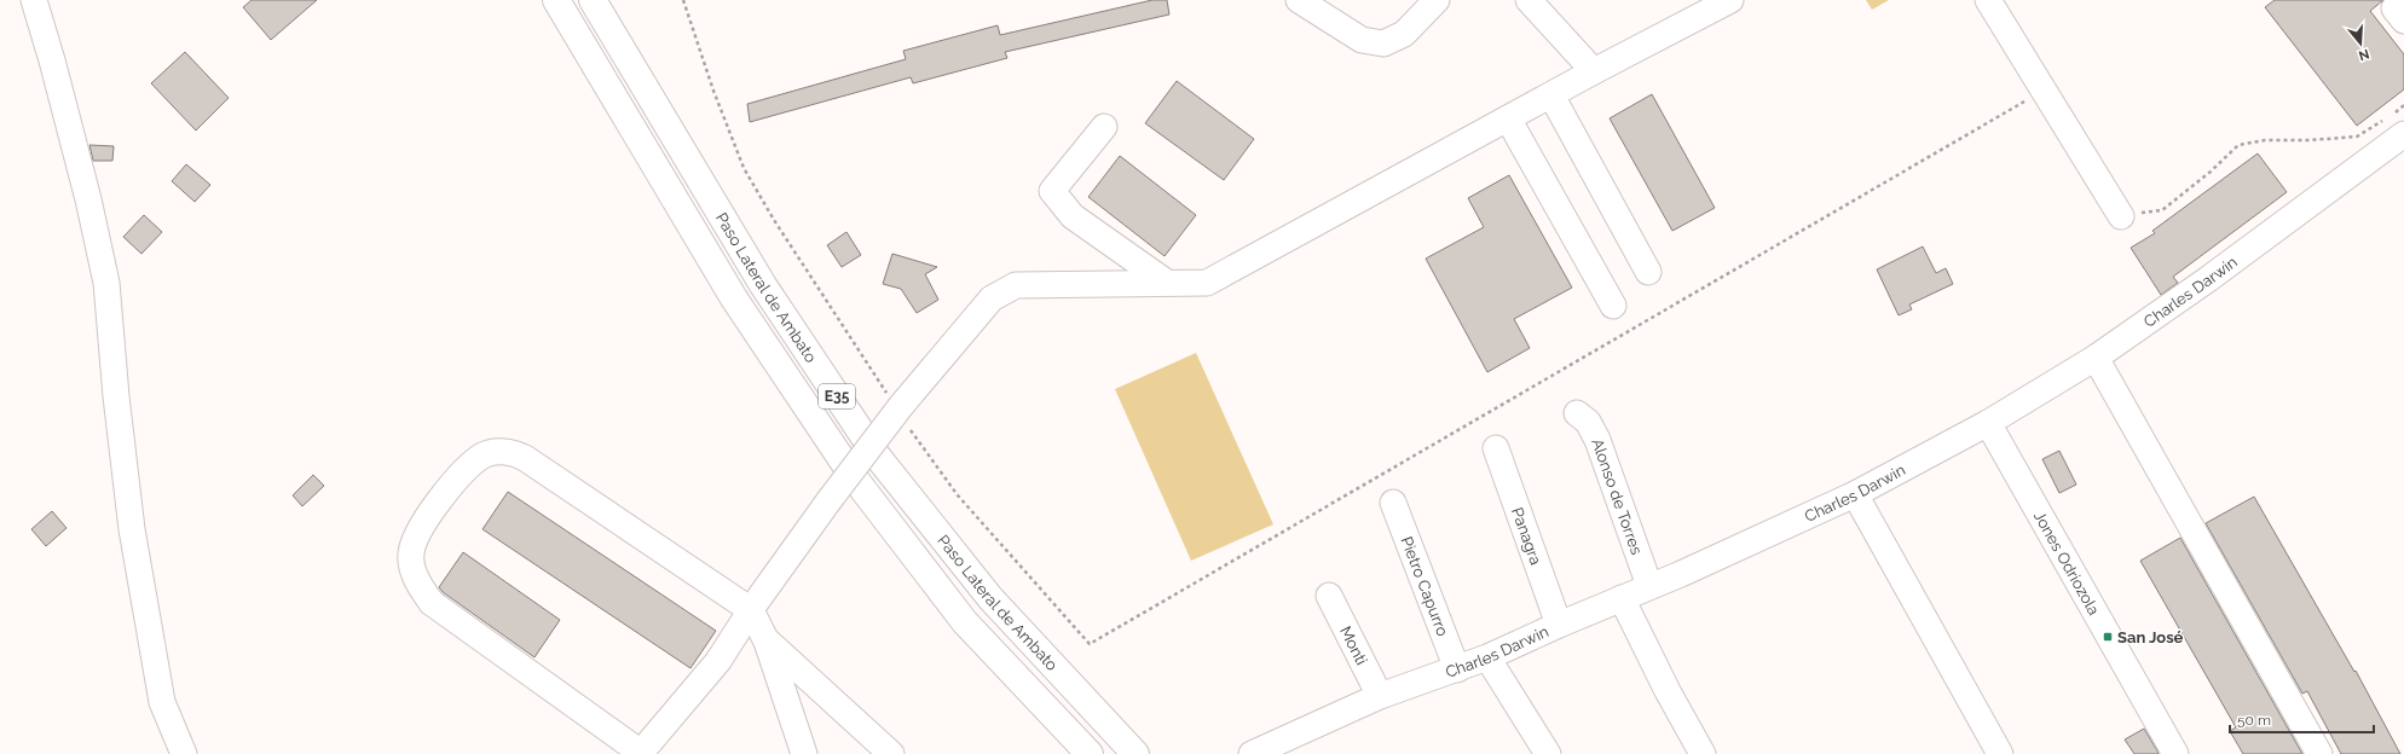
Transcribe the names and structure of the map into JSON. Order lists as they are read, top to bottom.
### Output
{
  "streets": {
    "highway": ["Paso Lateral de Ambato", "E35"],
    "street": [
      "Charles Darwin",
      "Alonso de Torres",
      "Panagra",
      "Jones Odriozola",
      "Pietro Capurro",
      "Monti"
    ]
  },
  "crossings": [
    ["Charles Darwin", "Alonso de Torres"],
    ["Charles Darwin", "Panagra"],
    ["Charles Darwin", "Jones Odriozola"],
    ["Charles Darwin", "Pietro Capurro"],
    ["Charles Darwin", "Monti"]
  ],
  "places": {
    "transit": ["San José"]
  },
  "scale_bar": "50 m",
  "north": "bottom"
}
